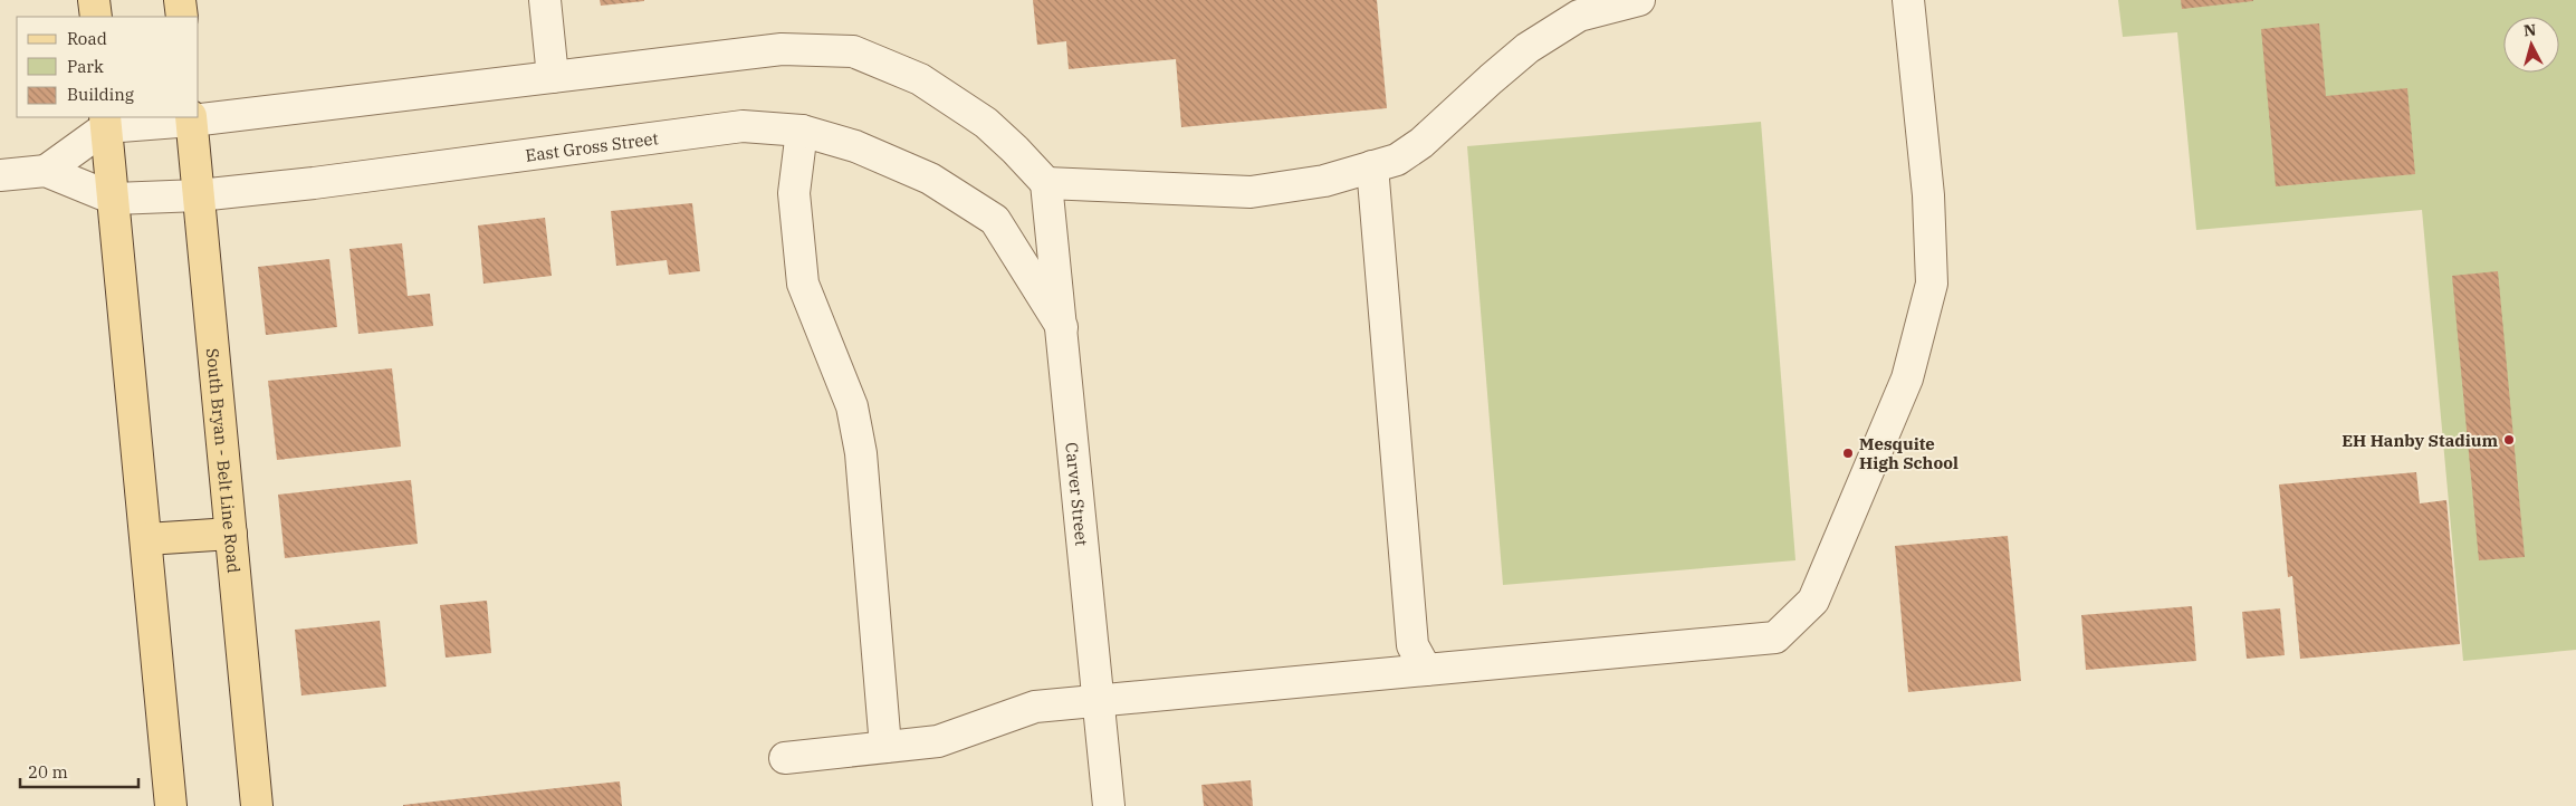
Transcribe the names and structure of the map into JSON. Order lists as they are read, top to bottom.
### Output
{
  "streets": {
    "main road": ["South Bryan - Belt Line Road"],
    "street": ["East Gross Street", "Carver Street"]
  },
  "crossings": [
    ["East Gross Street", "South Bryan - Belt Line Road"],
    ["East Gross Street", "Carver Street"]
  ],
  "places": ["EH Hanby Stadium", "Mesquite High School"],
  "legend": ["Road", "Park", "Building"],
  "scale_bar": "20 m",
  "north": "top"
}
